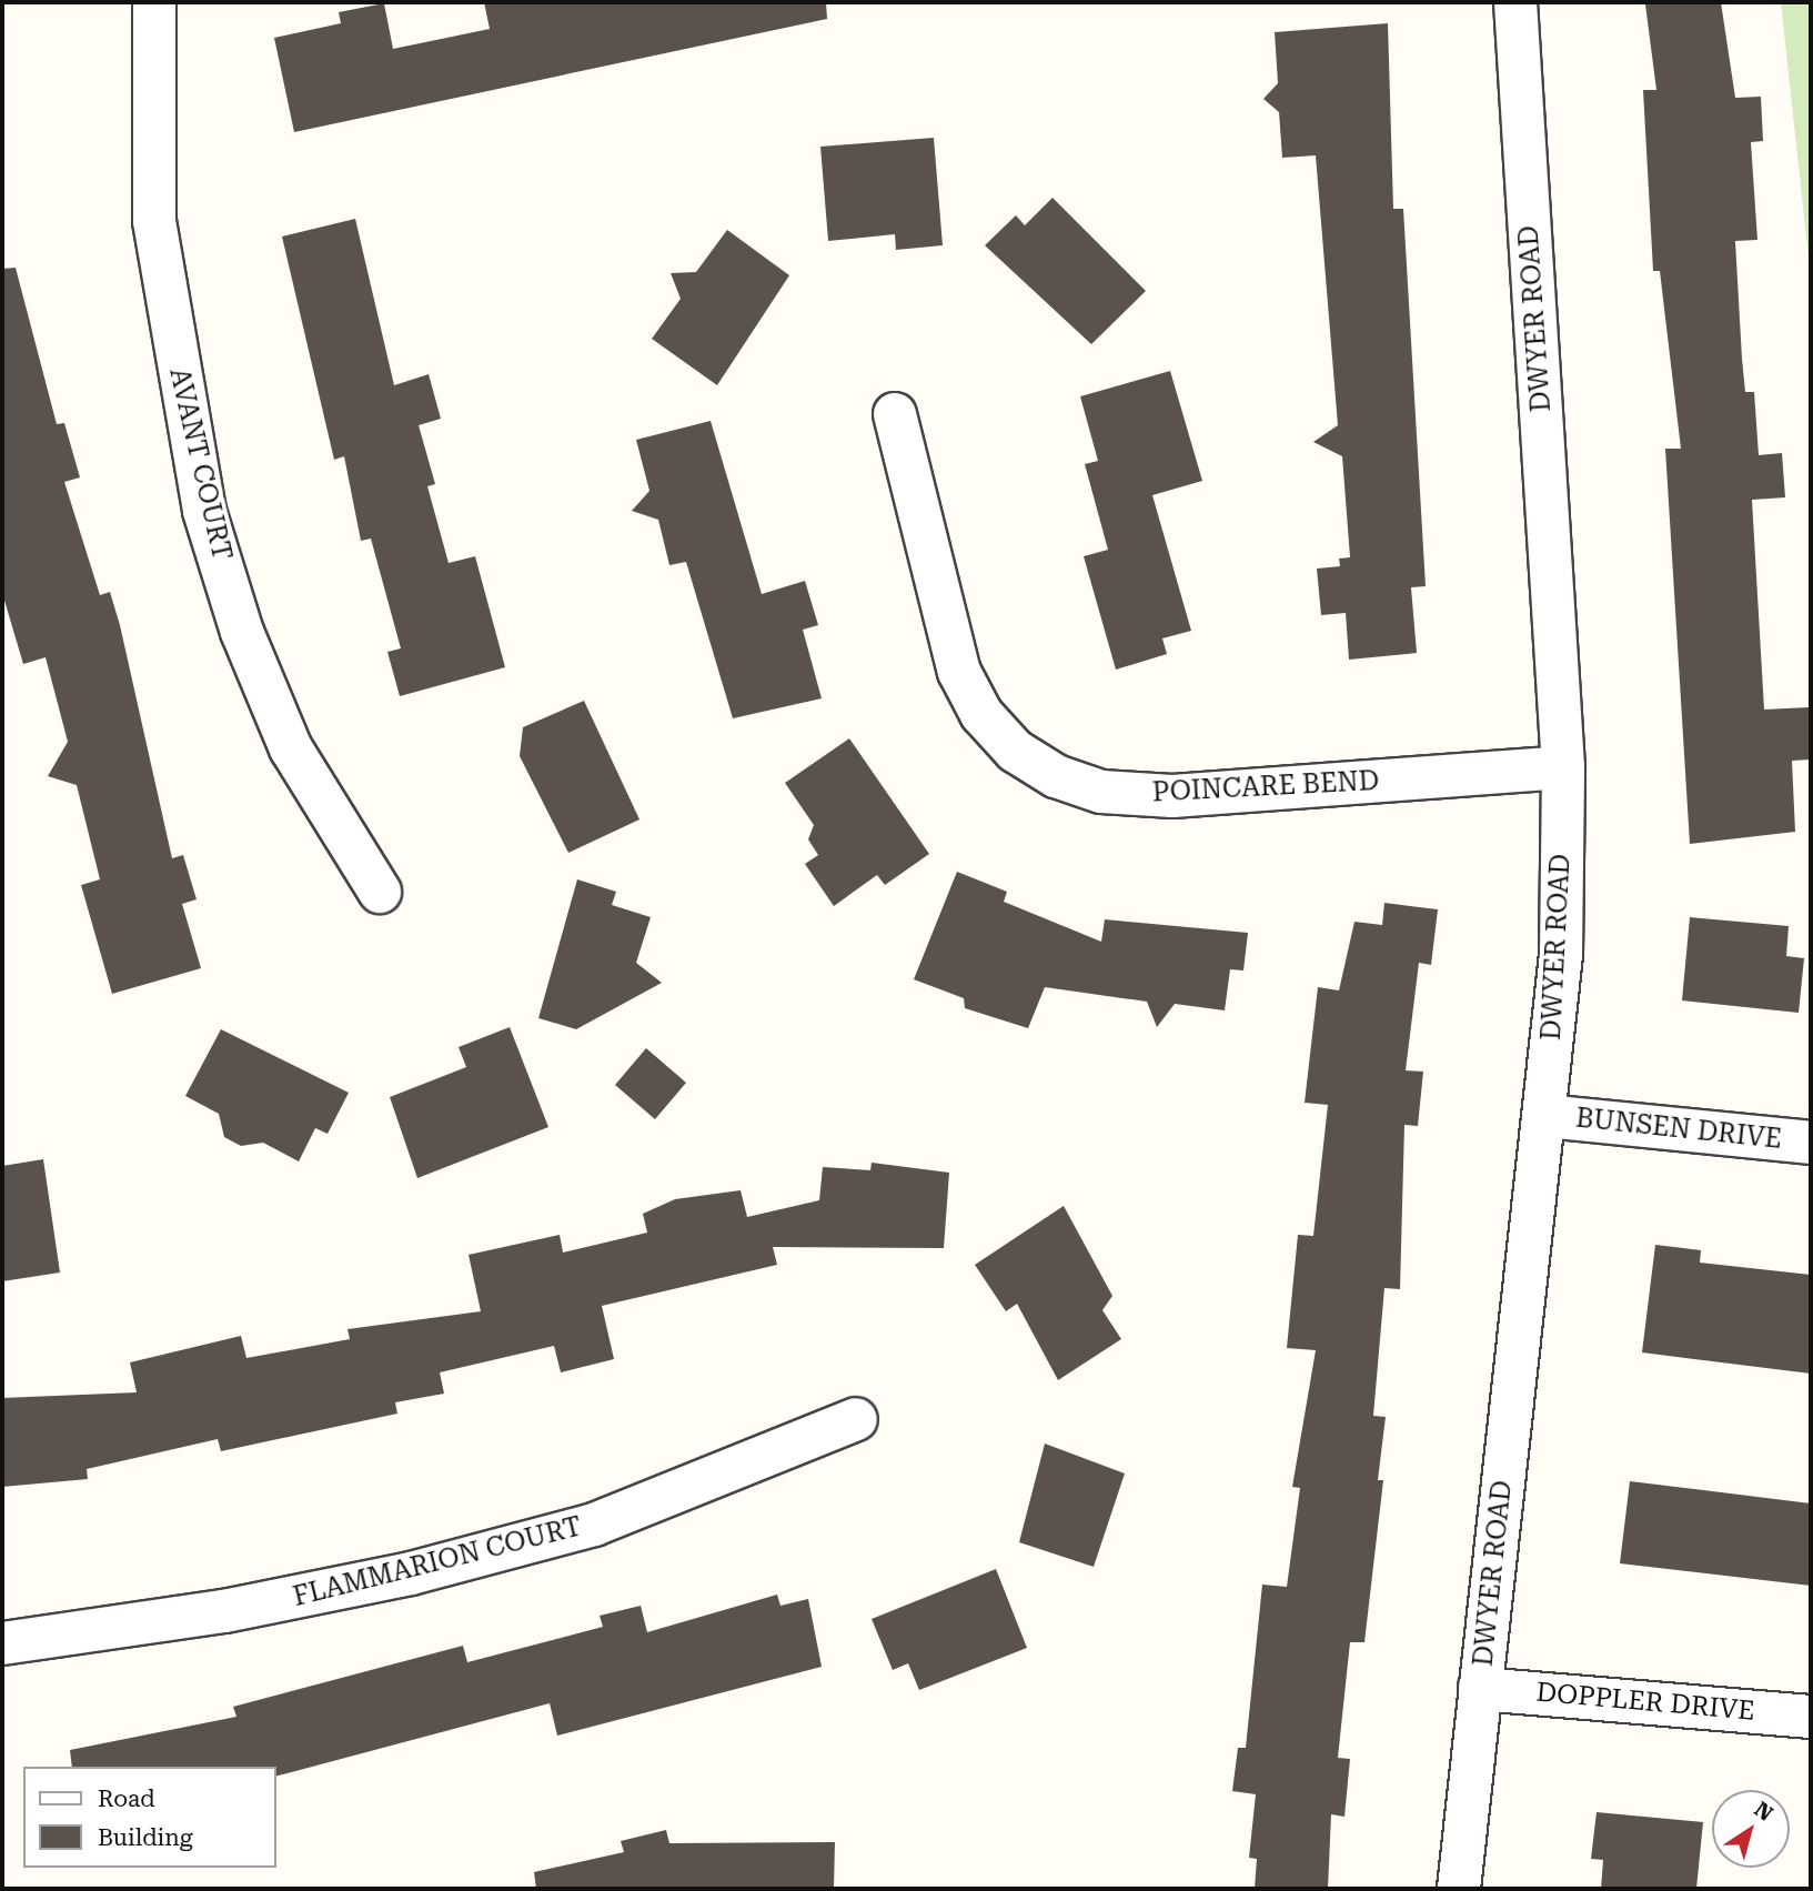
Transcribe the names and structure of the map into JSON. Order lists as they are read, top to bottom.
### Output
{
  "streets": {
    "street": [
      "DWYER ROAD",
      "AVANT COURT",
      "POINCARE BEND",
      "BUNSEN DRIVE",
      "FLAMMARION COURT",
      "DOPPLER DRIVE"
    ]
  },
  "crossings": [
    ["DWYER ROAD", "POINCARE BEND"],
    ["DWYER ROAD", "BUNSEN DRIVE"],
    ["DWYER ROAD", "DOPPLER DRIVE"]
  ],
  "legend": ["Road", "Building"],
  "north": "top right"
}
